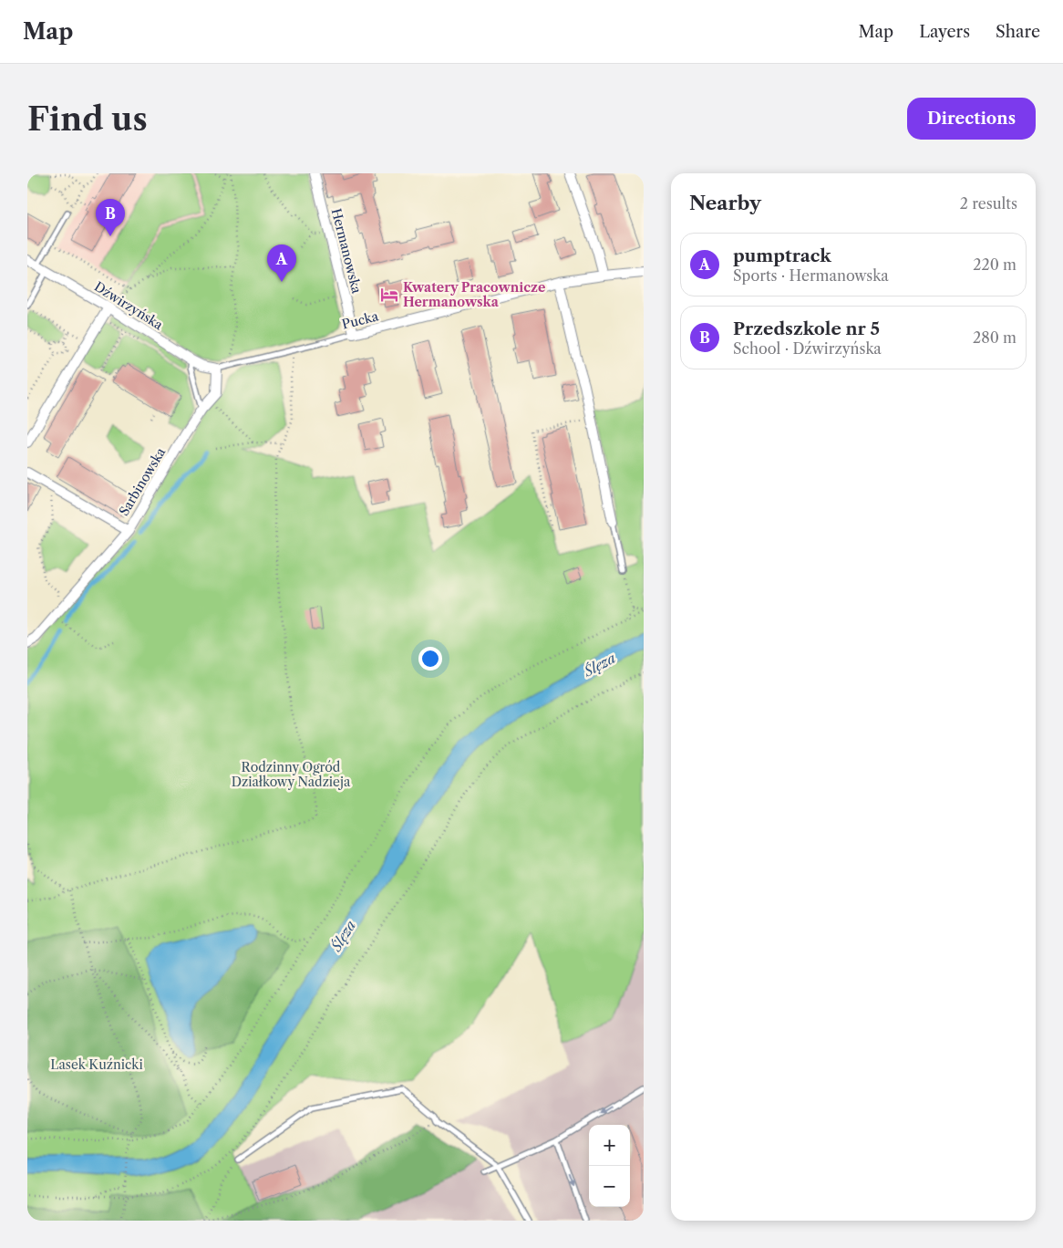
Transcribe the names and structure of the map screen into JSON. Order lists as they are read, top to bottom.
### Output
{
  "streets": {
    "street": [
      "Hermanowska",
      "Dźwirzyńska",
      "Pucka",
      "Sarbinowska"
    ]
  },
  "crossings": [
    ["Hermanowska", "Pucka"],
    ["Dźwirzyńska", "Pucka"],
    ["Dźwirzyńska", "Sarbinowska"],
    ["Pucka", "Sarbinowska"]
  ],
  "water": ["Ślęza"],
  "parks": ["Rodzinny Ogród Działkowy Nadzieja", "Lasek Kuźnicki"],
  "places": {
    "hotel": ["Kwatery Pracownicze Hermanowska"]
  },
  "page": {
    "header": "Map",
    "nav": ["Map", "Layers", "Share"],
    "buttons": "Directions",
    "title": "Find us",
    "heading": ["Nearby", "2 results"],
    "pins": ["B", "A"],
    "list": [
      {
        "mark": "A",
        "name": "pumptrack",
        "note": "Sports · Hermanowska",
        "value": "220 m"
      },
      {
        "mark": "B",
        "name": "Przedszkole nr 5",
        "note": "School · Dźwirzyńska",
        "value": "280 m"
      }
    ],
    "map_buttons": ["+", "−"]
  }
}
